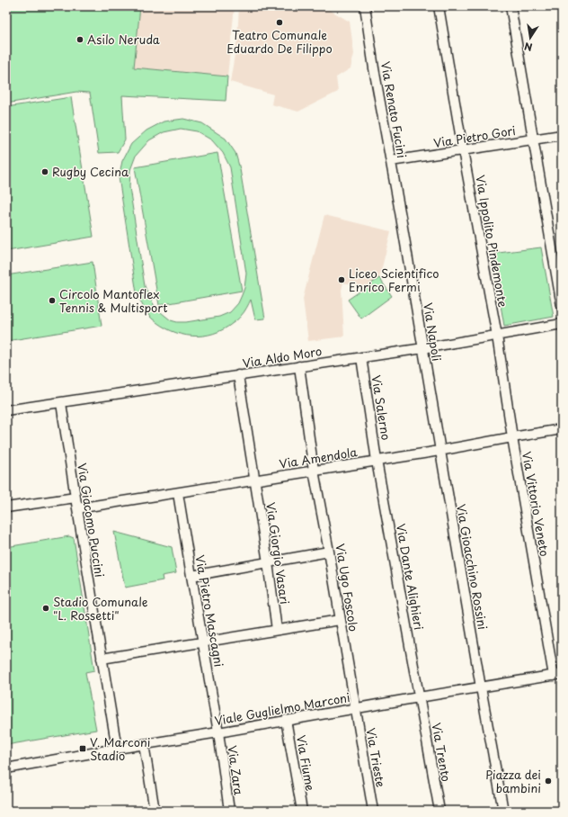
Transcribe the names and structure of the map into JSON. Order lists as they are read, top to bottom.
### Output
{
  "streets": {
    "street": [
      "Via Renato Fucini",
      "Via Pietro Gori",
      "Via Ippolito Pindemonte",
      "Via Napoli",
      "Via Aldo Moro",
      "Via Salerno",
      "Via Amendola",
      "Via Vittorio Veneto",
      "Via Giacomo Puccini",
      "Via Giorgio Vasari",
      "Via Gioacchino Rossini",
      "Via Dante Alighieri",
      "Via Ugo Foscolo",
      "Via Pietro Mascagni",
      "Viale Guglielmo Marconi",
      "Via Trento",
      "Via Trieste",
      "Via Fiume",
      "Via Zara"
    ]
  },
  "crossings": [
    ["Via Renato Fucini", "Via Pietro Gori"],
    ["Via Renato Fucini", "Via Napoli"],
    ["Via Pietro Gori", "Via Ippolito Pindemonte"],
    ["Via Ippolito Pindemonte", "Via Aldo Moro"],
    ["Via Ippolito Pindemonte", "Via Vittorio Veneto"],
    ["Via Napoli", "Via Aldo Moro"],
    ["Via Napoli", "Via Amendola"],
    ["Via Napoli", "Via Gioacchino Rossini"],
    ["Via Aldo Moro", "Via Salerno"],
    ["Via Aldo Moro", "Via Vittorio Veneto"],
    ["Via Aldo Moro", "Via Giacomo Puccini"],
    ["Via Aldo Moro", "Via Giorgio Vasari"],
    ["Via Aldo Moro", "Via Ugo Foscolo"],
    ["Via Salerno", "Via Amendola"],
    ["Via Salerno", "Via Dante Alighieri"],
    ["Via Amendola", "Via Vittorio Veneto"],
    ["Via Amendola", "Via Giacomo Puccini"],
    ["Via Amendola", "Via Giorgio Vasari"],
    ["Via Amendola", "Via Gioacchino Rossini"],
    ["Via Amendola", "Via Dante Alighieri"],
    ["Via Amendola", "Via Ugo Foscolo"],
    ["Via Amendola", "Via Pietro Mascagni"],
    ["Via Vittorio Veneto", "Viale Guglielmo Marconi"],
    ["Via Giacomo Puccini", "Viale Guglielmo Marconi"],
    ["Via Gioacchino Rossini", "Viale Guglielmo Marconi"],
    ["Via Dante Alighieri", "Viale Guglielmo Marconi"],
    ["Via Dante Alighieri", "Via Trento"],
    ["Via Ugo Foscolo", "Viale Guglielmo Marconi"],
    ["Via Ugo Foscolo", "Via Trieste"],
    ["Via Pietro Mascagni", "Viale Guglielmo Marconi"],
    ["Via Pietro Mascagni", "Via Zara"],
    ["Viale Guglielmo Marconi", "Via Trento"],
    ["Viale Guglielmo Marconi", "Via Trieste"],
    ["Viale Guglielmo Marconi", "Via Fiume"],
    ["Viale Guglielmo Marconi", "Via Zara"]
  ],
  "places": {
    "other": [
      "Teatro Comunale Eduardo De Filippo",
      "Asilo Neruda",
      "Rugby Cecina",
      "Liceo Scientifico Enrico Fermi",
      "Circolo Mantoflex Tennis & Multisport",
      "Stadio Comunale \"L. Rossetti\"",
      "Piazza dei bambini"
    ],
    "transit": ["V. Marconi Stadio"]
  },
  "north": "bottom"
}
